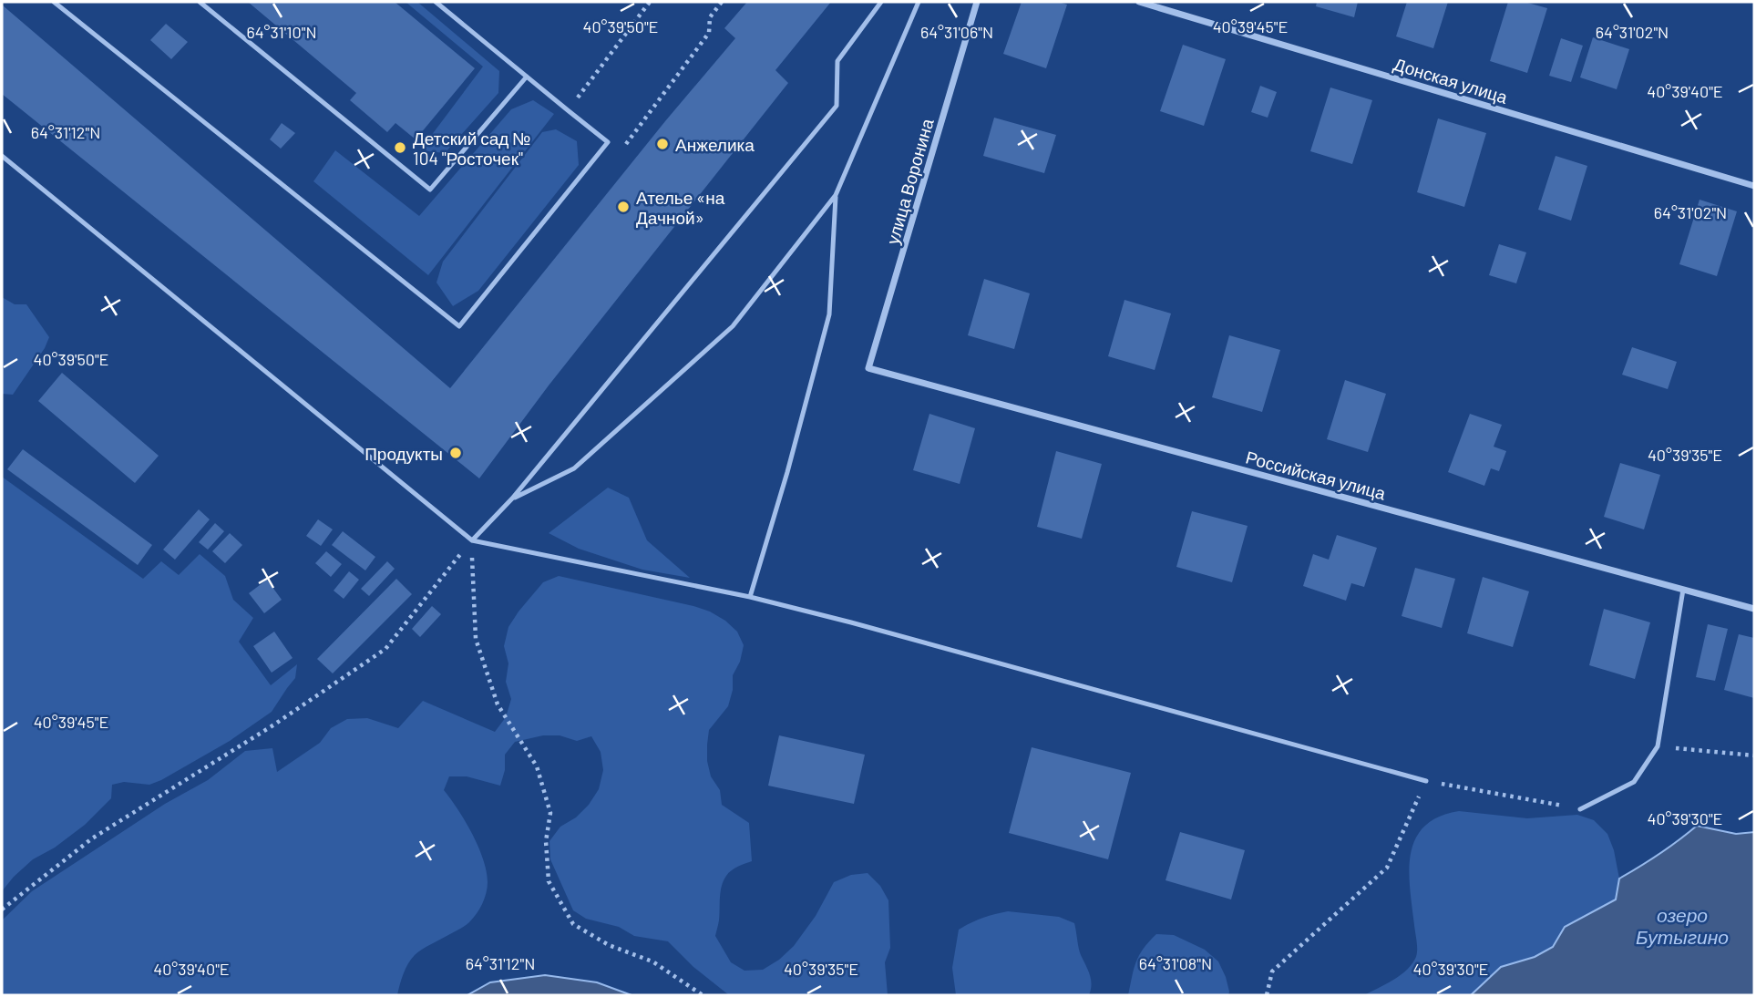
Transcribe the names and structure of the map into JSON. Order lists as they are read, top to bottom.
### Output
{
  "streets": {
    "street": ["Донская улица", "улица Воронина", "Российская улица"]
  },
  "crossings": [
    ["улица Воронина", "Российская улица"]
  ],
  "water": ["озеро Бутыгино"],
  "places": [
    "Анжелика",
    "Детский сад № 104 \"Росточек\"",
    "Ателье «на Дачной»",
    "Продукты"
  ],
  "coordinates": [
    "40°39'50\"E",
    "40°39'45\"E",
    "64°31'10\"N",
    "64°31'06\"N",
    "64°31'02\"N",
    "40°39'40\"E",
    "64°31'12\"N",
    "40°39'35\"E",
    "40°39'30\"E",
    "64°31'08\"N"
  ]
}
